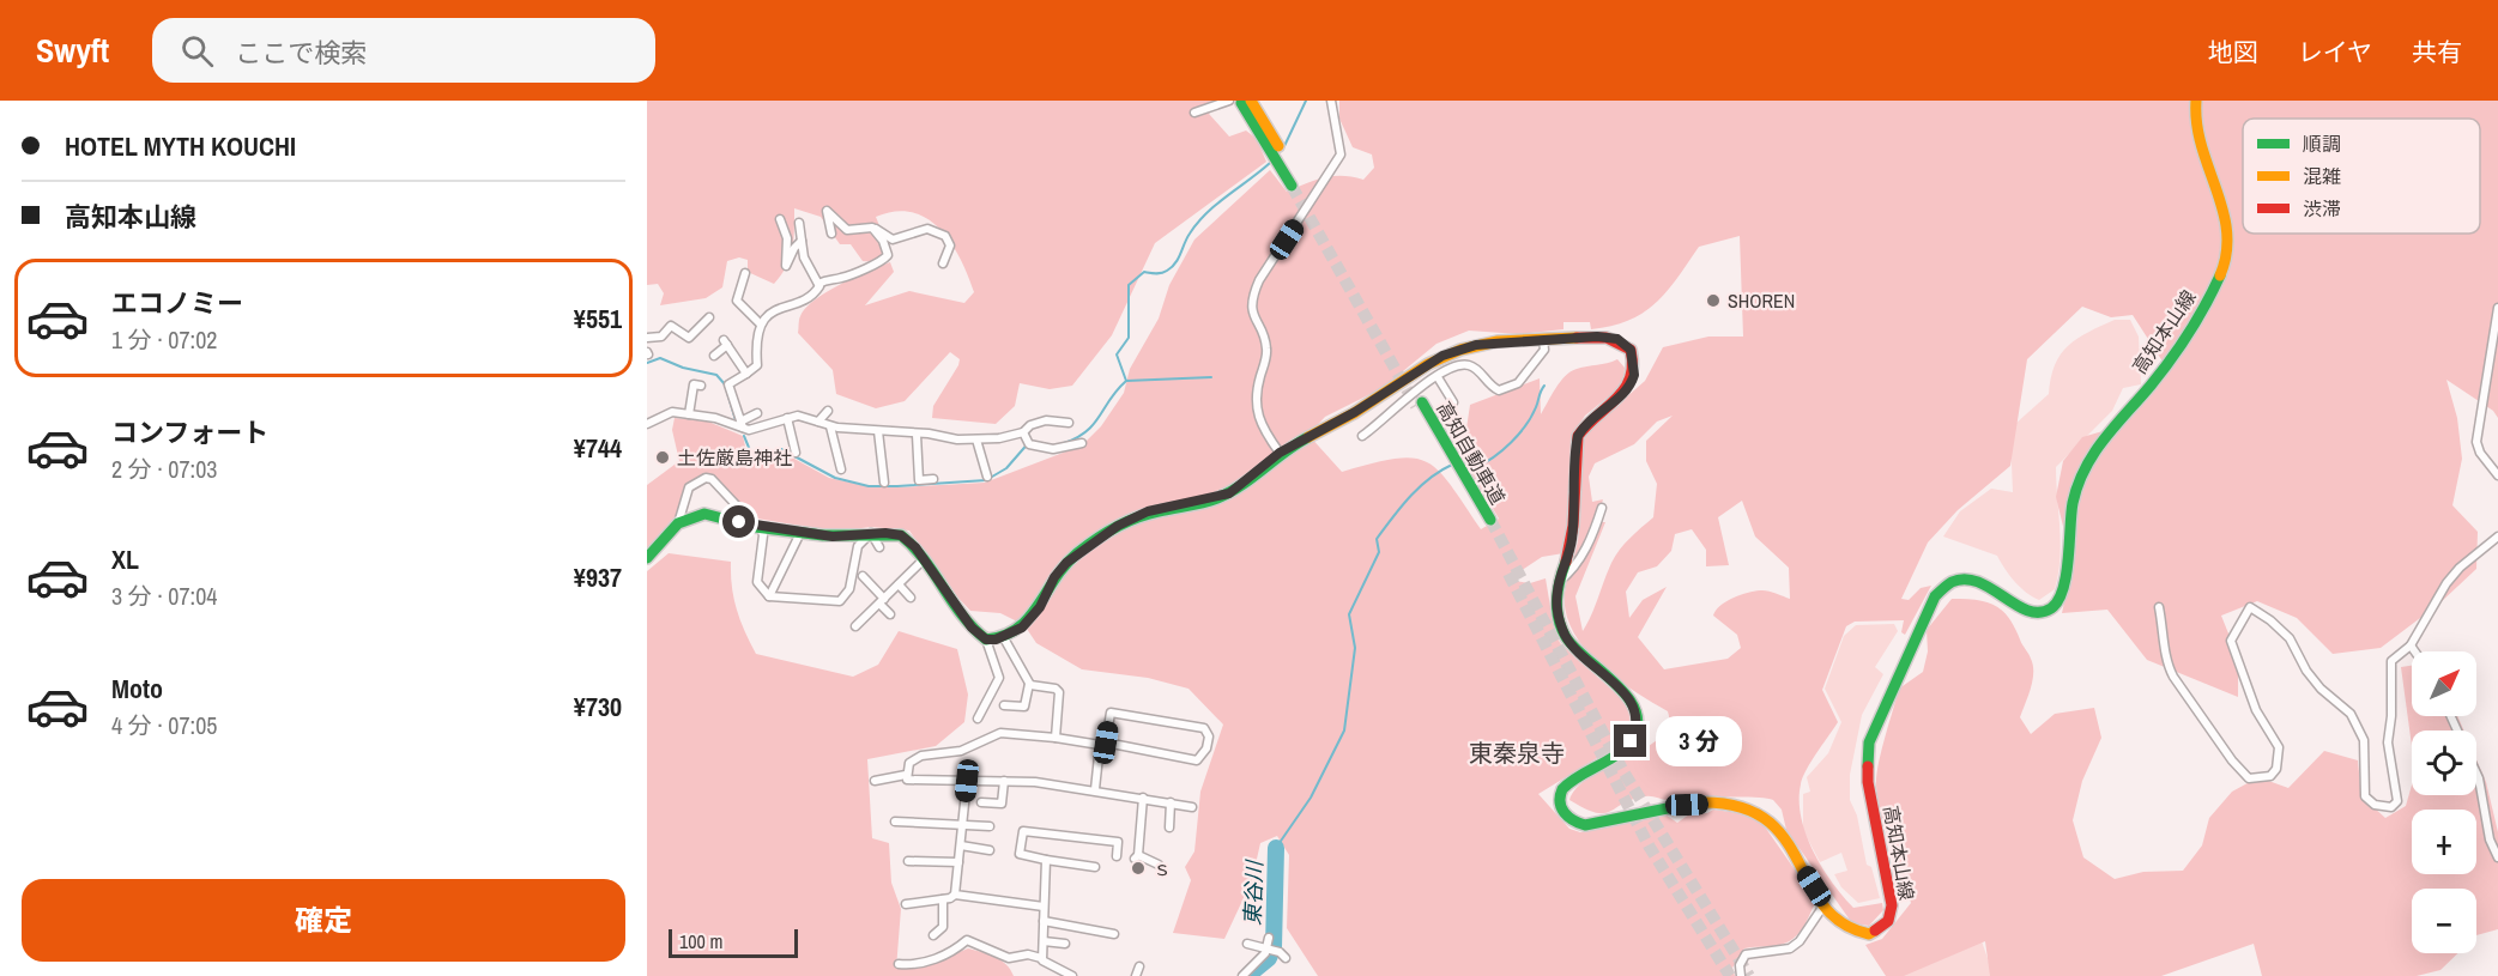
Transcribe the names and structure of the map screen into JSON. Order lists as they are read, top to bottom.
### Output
{
  "streets": {
    "main road": ["高知本山線", "高知自動車道"]
  },
  "districts": ["東秦泉寺"],
  "water": ["東谷川"],
  "places": ["SHOREN", "土佐厳島神社", "ｓ"],
  "legend": ["順調", "混雑", "渋滞"],
  "scale_bar": "100 m",
  "north": "top right",
  "page": {
    "header": "Swyft",
    "search": "ここで検索",
    "nav": ["地図", "レイヤ", "共有"],
    "banner": ["HOTEL MYTH KOUCHI", "高知本山線"],
    "list": [
      {
        "name": "エコノミー",
        "note": "1 分 · 07:02",
        "value": "¥551"
      },
      {
        "name": "コンフォート",
        "note": "2 分 · 07:03",
        "value": "¥744"
      },
      {
        "name": "XL",
        "note": "3 分 · 07:04",
        "value": "¥937"
      },
      {
        "name": "Moto",
        "note": "4 分 · 07:05",
        "value": "¥730"
      }
    ],
    "map_buttons": ["+", "−"],
    "bubble": "3 分",
    "buttons": "確定",
    "scale": "100 m"
  }
}
